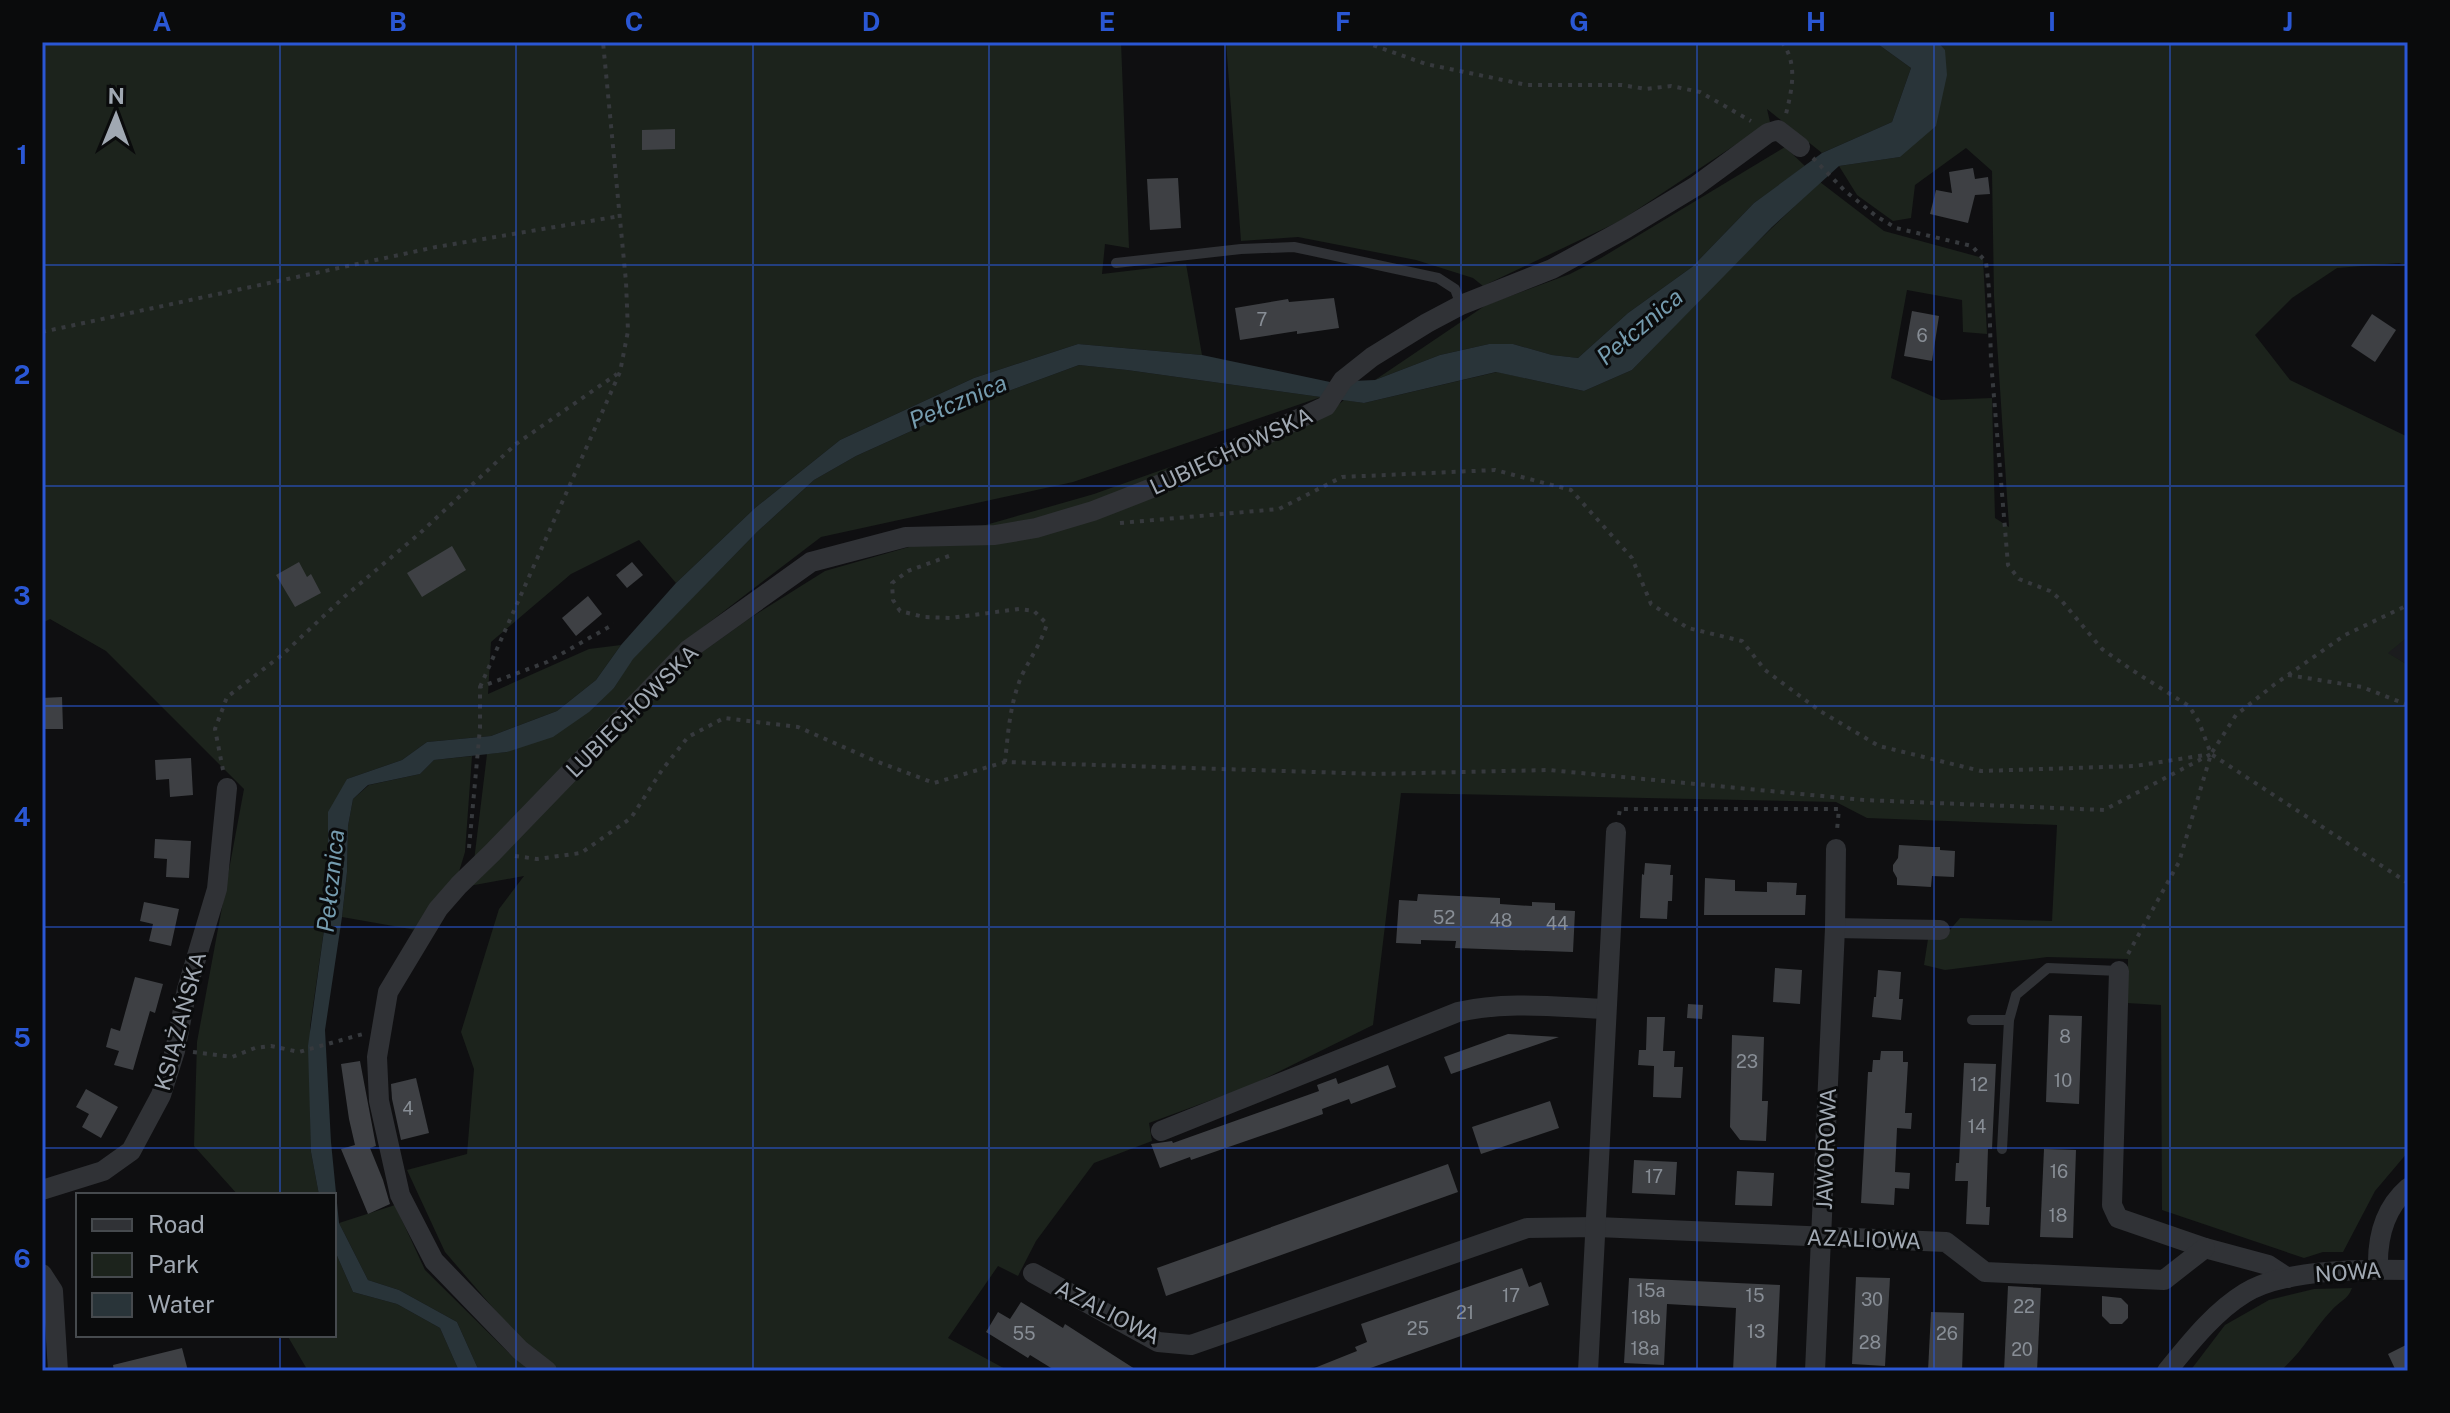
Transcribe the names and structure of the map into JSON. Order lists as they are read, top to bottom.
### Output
{
  "streets": {
    "street": [
      "LUBIECHOWSKA",
      "KSIĄŻAŃSKA",
      "JAWOROWA",
      "AZALIOWA",
      "NOWA"
    ]
  },
  "crossings": [
    ["JAWOROWA", "AZALIOWA"]
  ],
  "water": ["Pełcznica"],
  "house_numbers": [
    "7",
    "6",
    "52",
    "48",
    "44",
    "8",
    "23",
    "10",
    "12",
    "4",
    "14",
    "16",
    "17",
    "18",
    "15a",
    "17",
    "15",
    "30",
    "22",
    "21",
    "18b",
    "25",
    "13",
    "55",
    "26",
    "28",
    "18a",
    "20"
  ],
  "legend": ["Road", "Park", "Water"],
  "north": "top",
  "grid": {
    "columns": [
      "A",
      "B",
      "C",
      "D",
      "E",
      "F",
      "G",
      "H",
      "I",
      "J"
    ],
    "rows": [
      "1",
      "2",
      "3",
      "4",
      "5",
      "6"
    ]
  }
}
